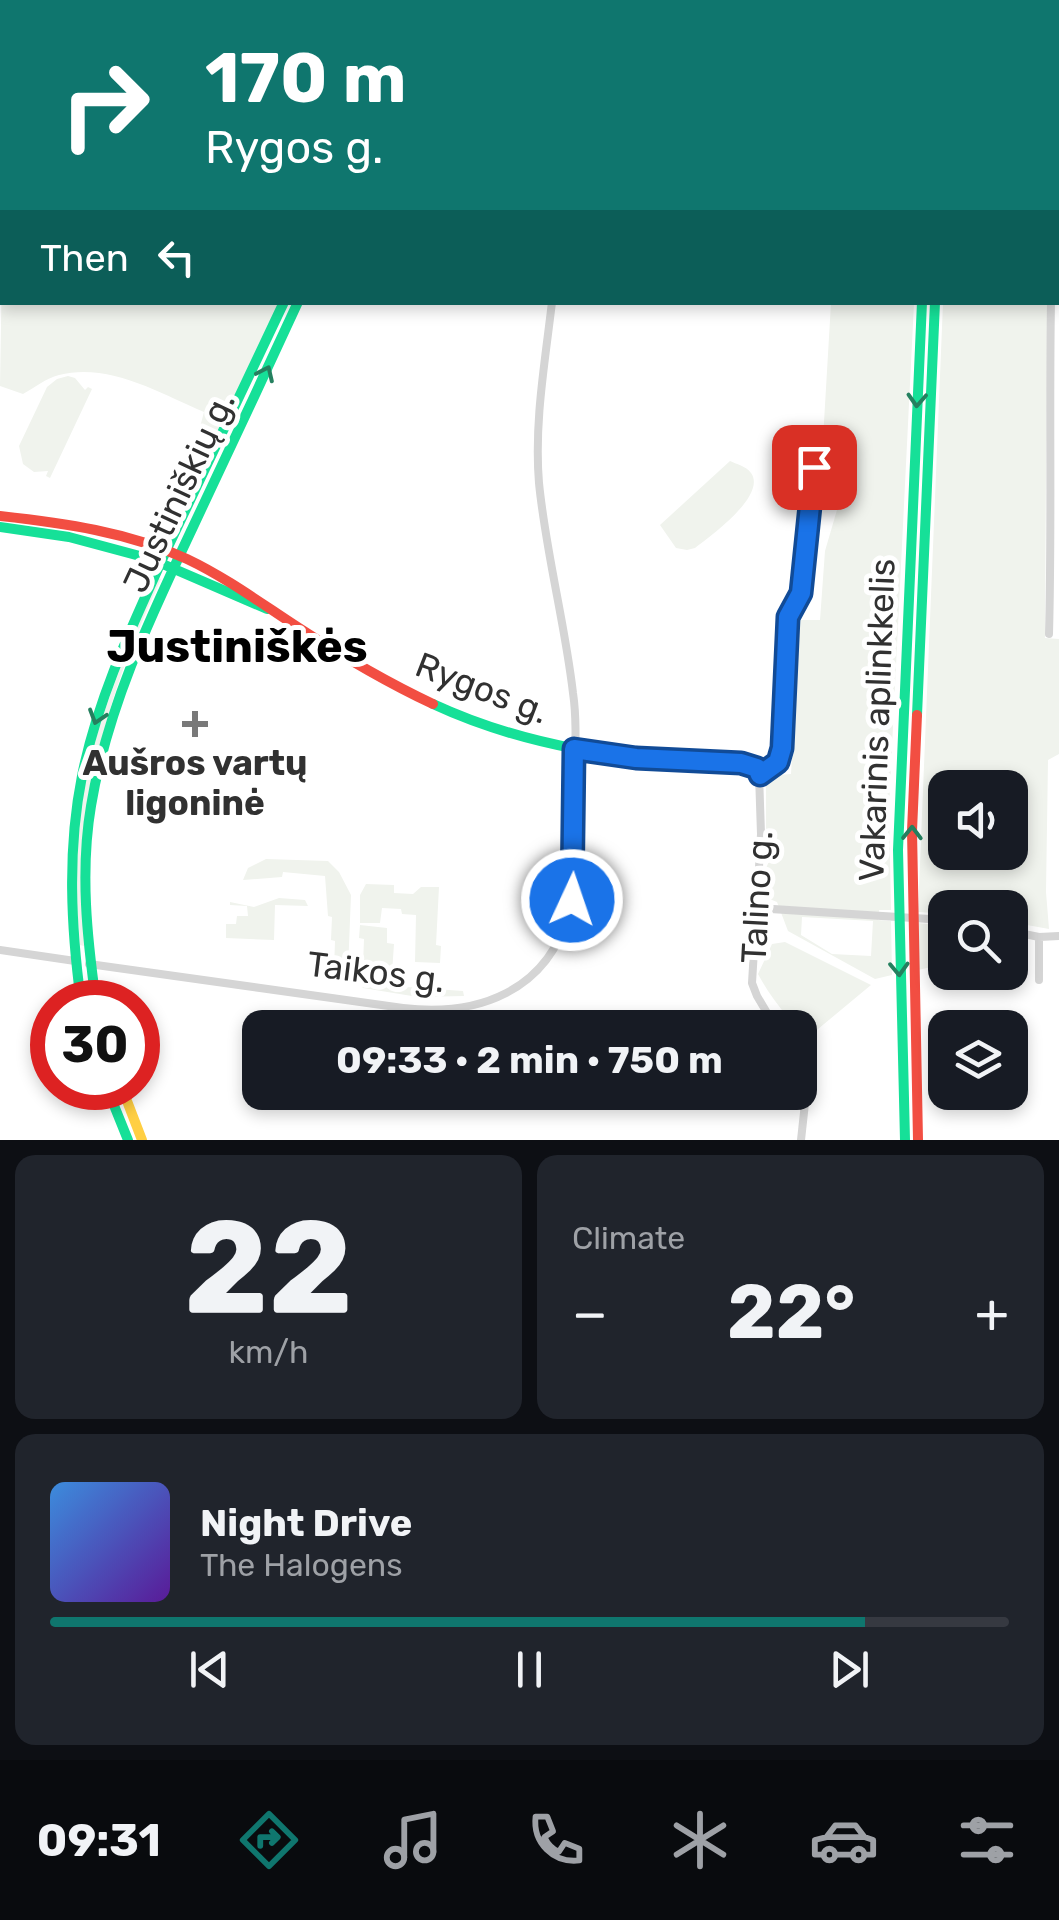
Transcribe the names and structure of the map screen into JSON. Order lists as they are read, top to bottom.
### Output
{
  "streets": {
    "main road": [
      "Justiniškių g.",
      "Rygos g.",
      "Vakarinis aplinkkelis",
      "Taikos g."
    ],
    "street": ["Talino g."]
  },
  "crossings": [
    ["Justiniškių g.", "Rygos g."],
    ["Justiniškių g.", "Taikos g."],
    ["Rygos g.", "Taikos g."]
  ],
  "districts": ["Justiniškės"],
  "places": {
    "health": ["Aušros vartų ligoninė"]
  },
  "page": {
    "turn": ["170 m", "Rygos g."],
    "then": "Then",
    "limit": "30",
    "trip": "09:33 · 2 min · 750 m",
    "tile": [
      ["22", "km/h"],
      "Climate"
    ],
    "heat": ["−", "22°", "+"],
    "song": ["Night Drive", "The Halogens"],
    "tabs": "09:31"
  }
}
